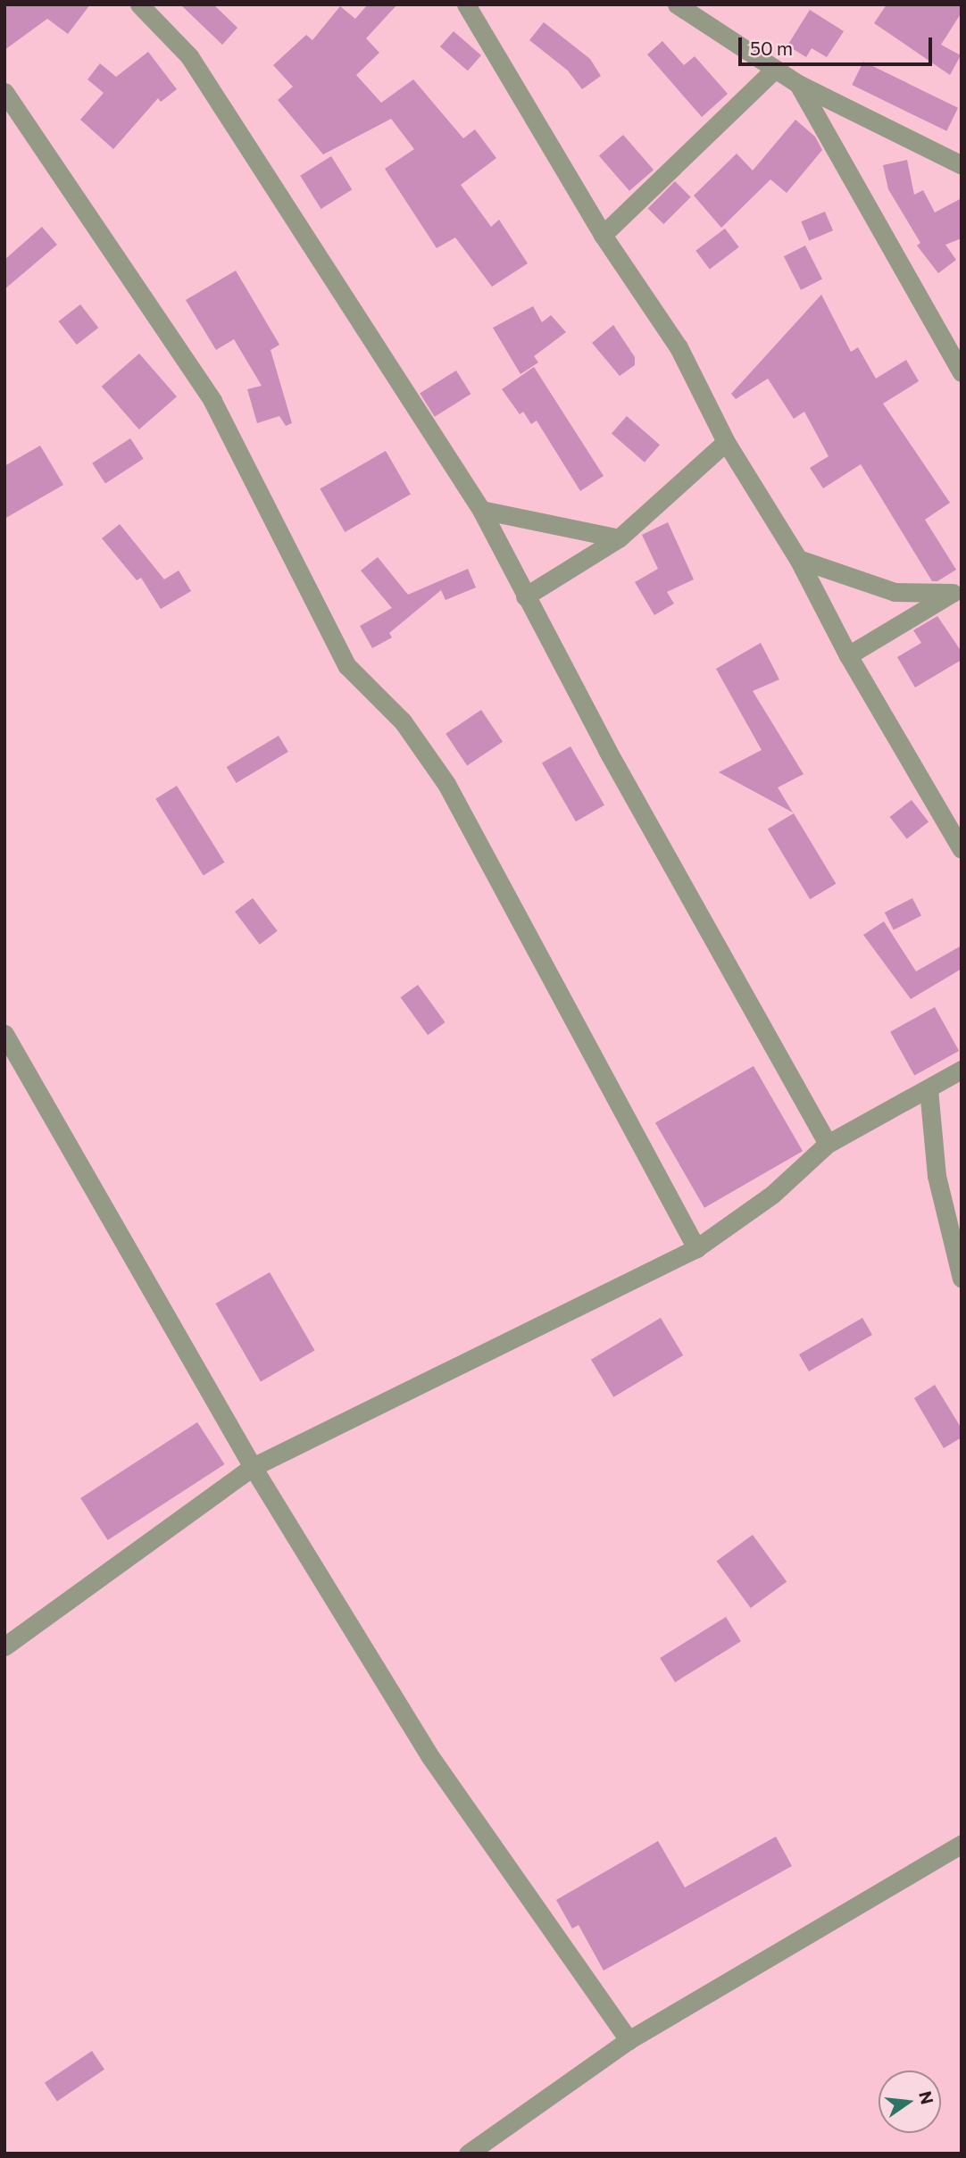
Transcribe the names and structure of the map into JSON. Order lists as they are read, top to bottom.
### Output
{
  "scale_bar": "50 m",
  "north": "right"
}
